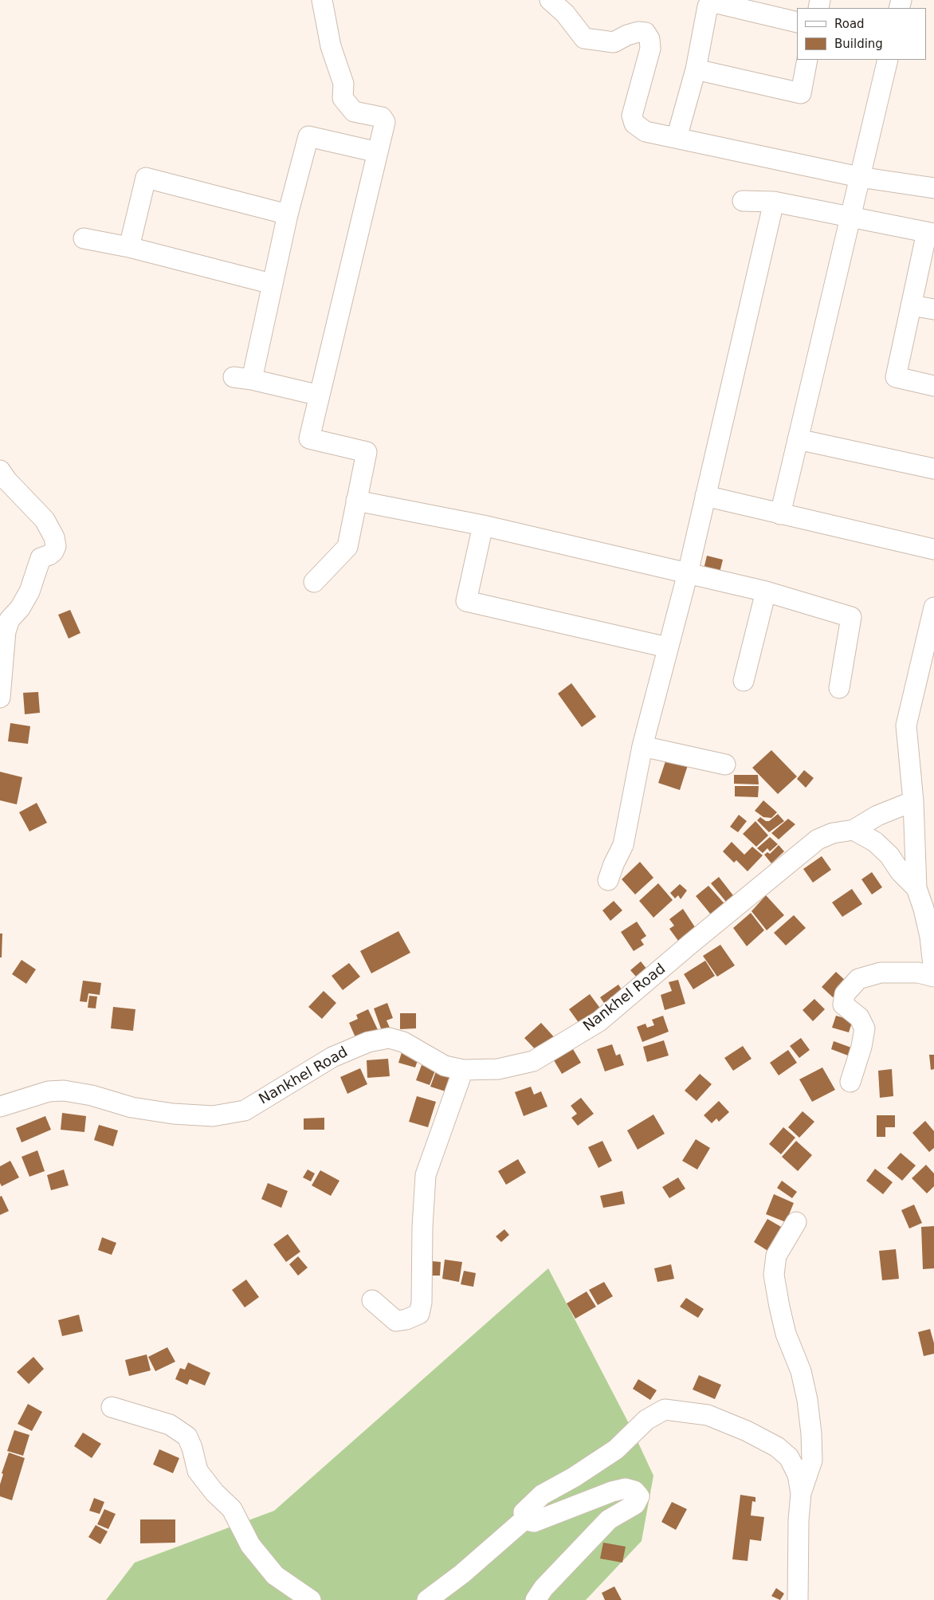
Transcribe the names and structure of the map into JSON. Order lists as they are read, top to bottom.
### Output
{
  "streets": {
    "street": ["Nankhel Road"]
  },
  "legend": ["Road", "Building"]
}
